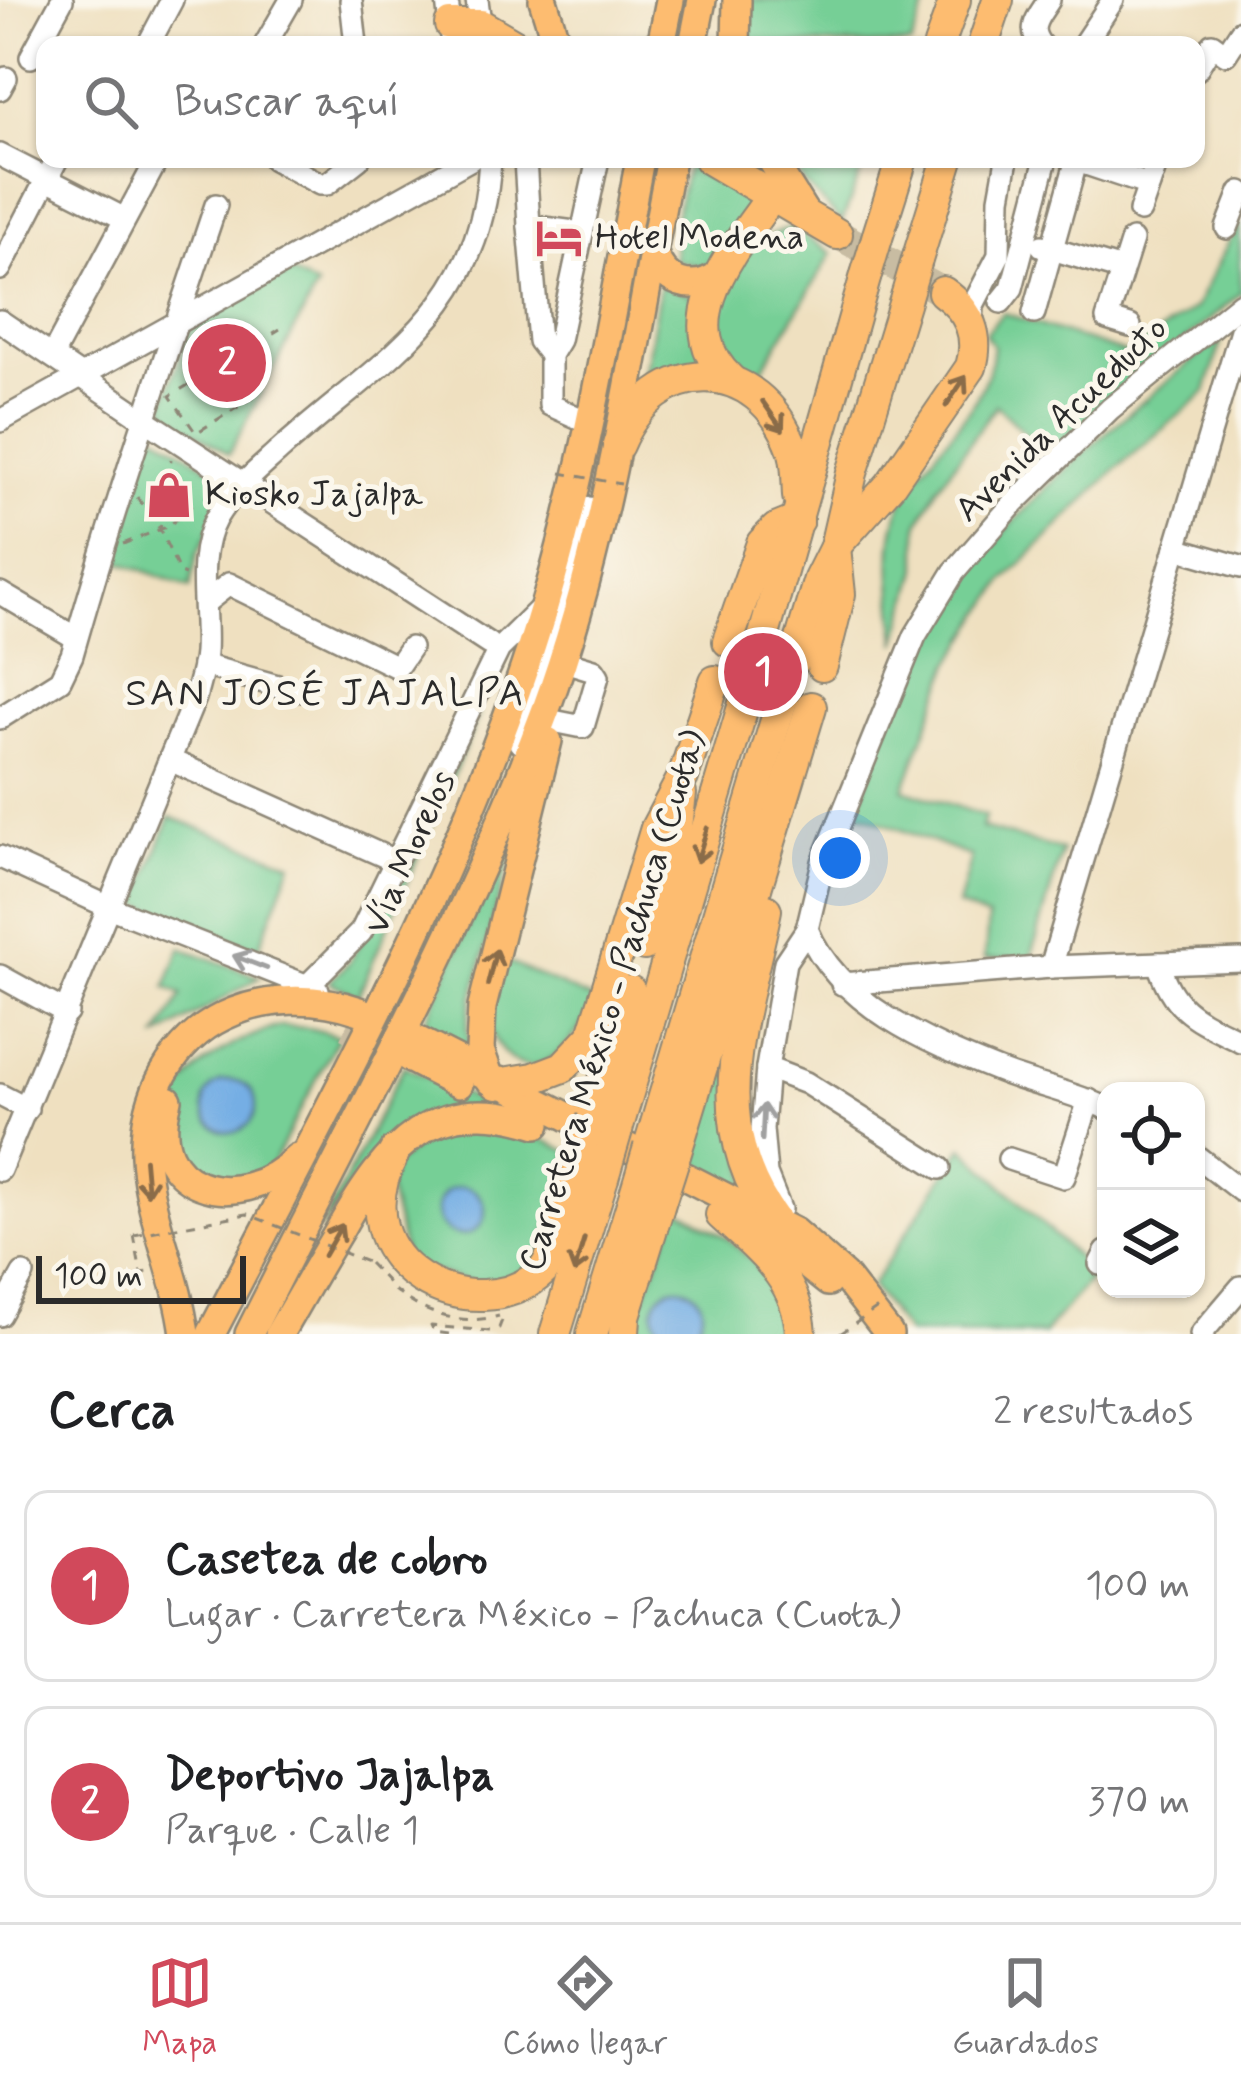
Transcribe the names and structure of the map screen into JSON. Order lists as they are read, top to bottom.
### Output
{
  "streets": {
    "highway": ["Carretera México - Pachuca (Cuota)"],
    "main road": ["Vía Morelos"],
    "street": ["Avenida Acueducto"]
  },
  "districts": ["SAN JOSÉ JAJALPA"],
  "places": {
    "hotel": ["Hotel Modena"],
    "shop": ["Kiosko Jajalpa"]
  },
  "scale_bar": "100 m",
  "page": {
    "search": "Buscar aquí",
    "pins": ["2", "1"],
    "scale": "100 m",
    "heading": ["Cerca", "2 resultados"],
    "list": [
      {
        "mark": "1",
        "name": "Casetea de cobro",
        "note": "Lugar · Carretera México - Pachuca (Cuota)",
        "value": "100 m"
      },
      {
        "mark": "2",
        "name": "Deportivo Jajalpa",
        "note": "Parque · Calle 1",
        "value": "370 m"
      }
    ],
    "nav": ["Mapa", "Cómo llegar", "Guardados"]
  }
}
